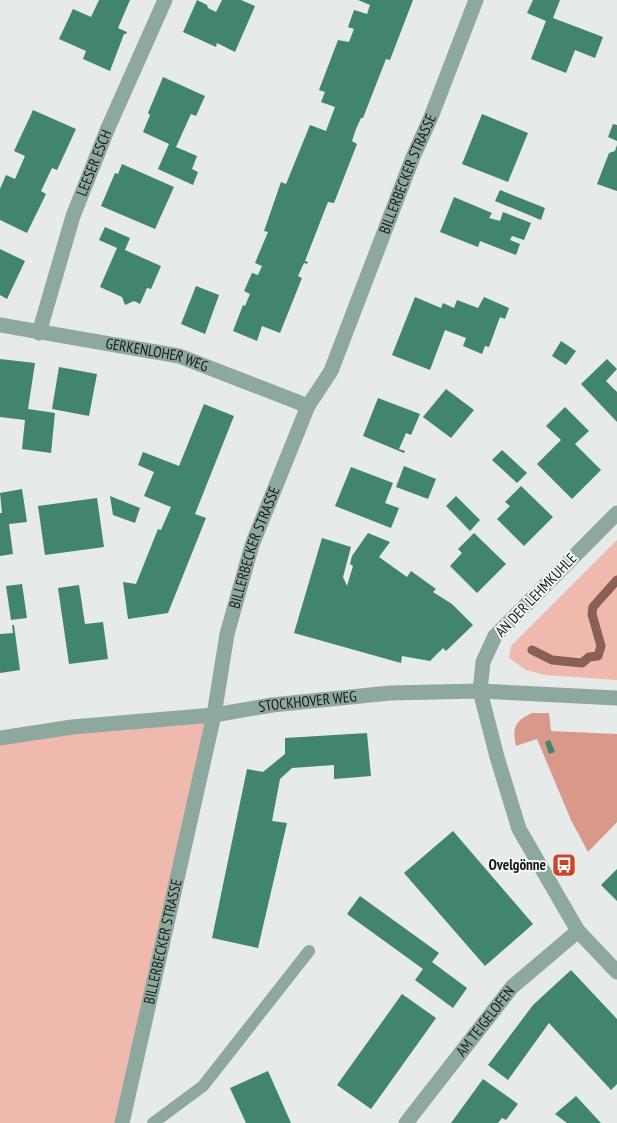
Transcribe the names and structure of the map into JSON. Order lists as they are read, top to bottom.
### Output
{
  "streets": {
    "street": [
      "LEESER ESCH",
      "BILLERBECKER STRASSE",
      "GERKENLOHER WEG",
      "AN DER LEHMKUHLE",
      "STOCKHOVER WEG",
      "AM TEIGELOFEN"
    ]
  },
  "crossings": [
    ["LEESER ESCH", "GERKENLOHER WEG"],
    ["BILLERBECKER STRASSE", "GERKENLOHER WEG"],
    ["BILLERBECKER STRASSE", "STOCKHOVER WEG"],
    ["AN DER LEHMKUHLE", "STOCKHOVER WEG"]
  ],
  "places": {
    "bus stop": ["Ovelgönne"]
  }
}
